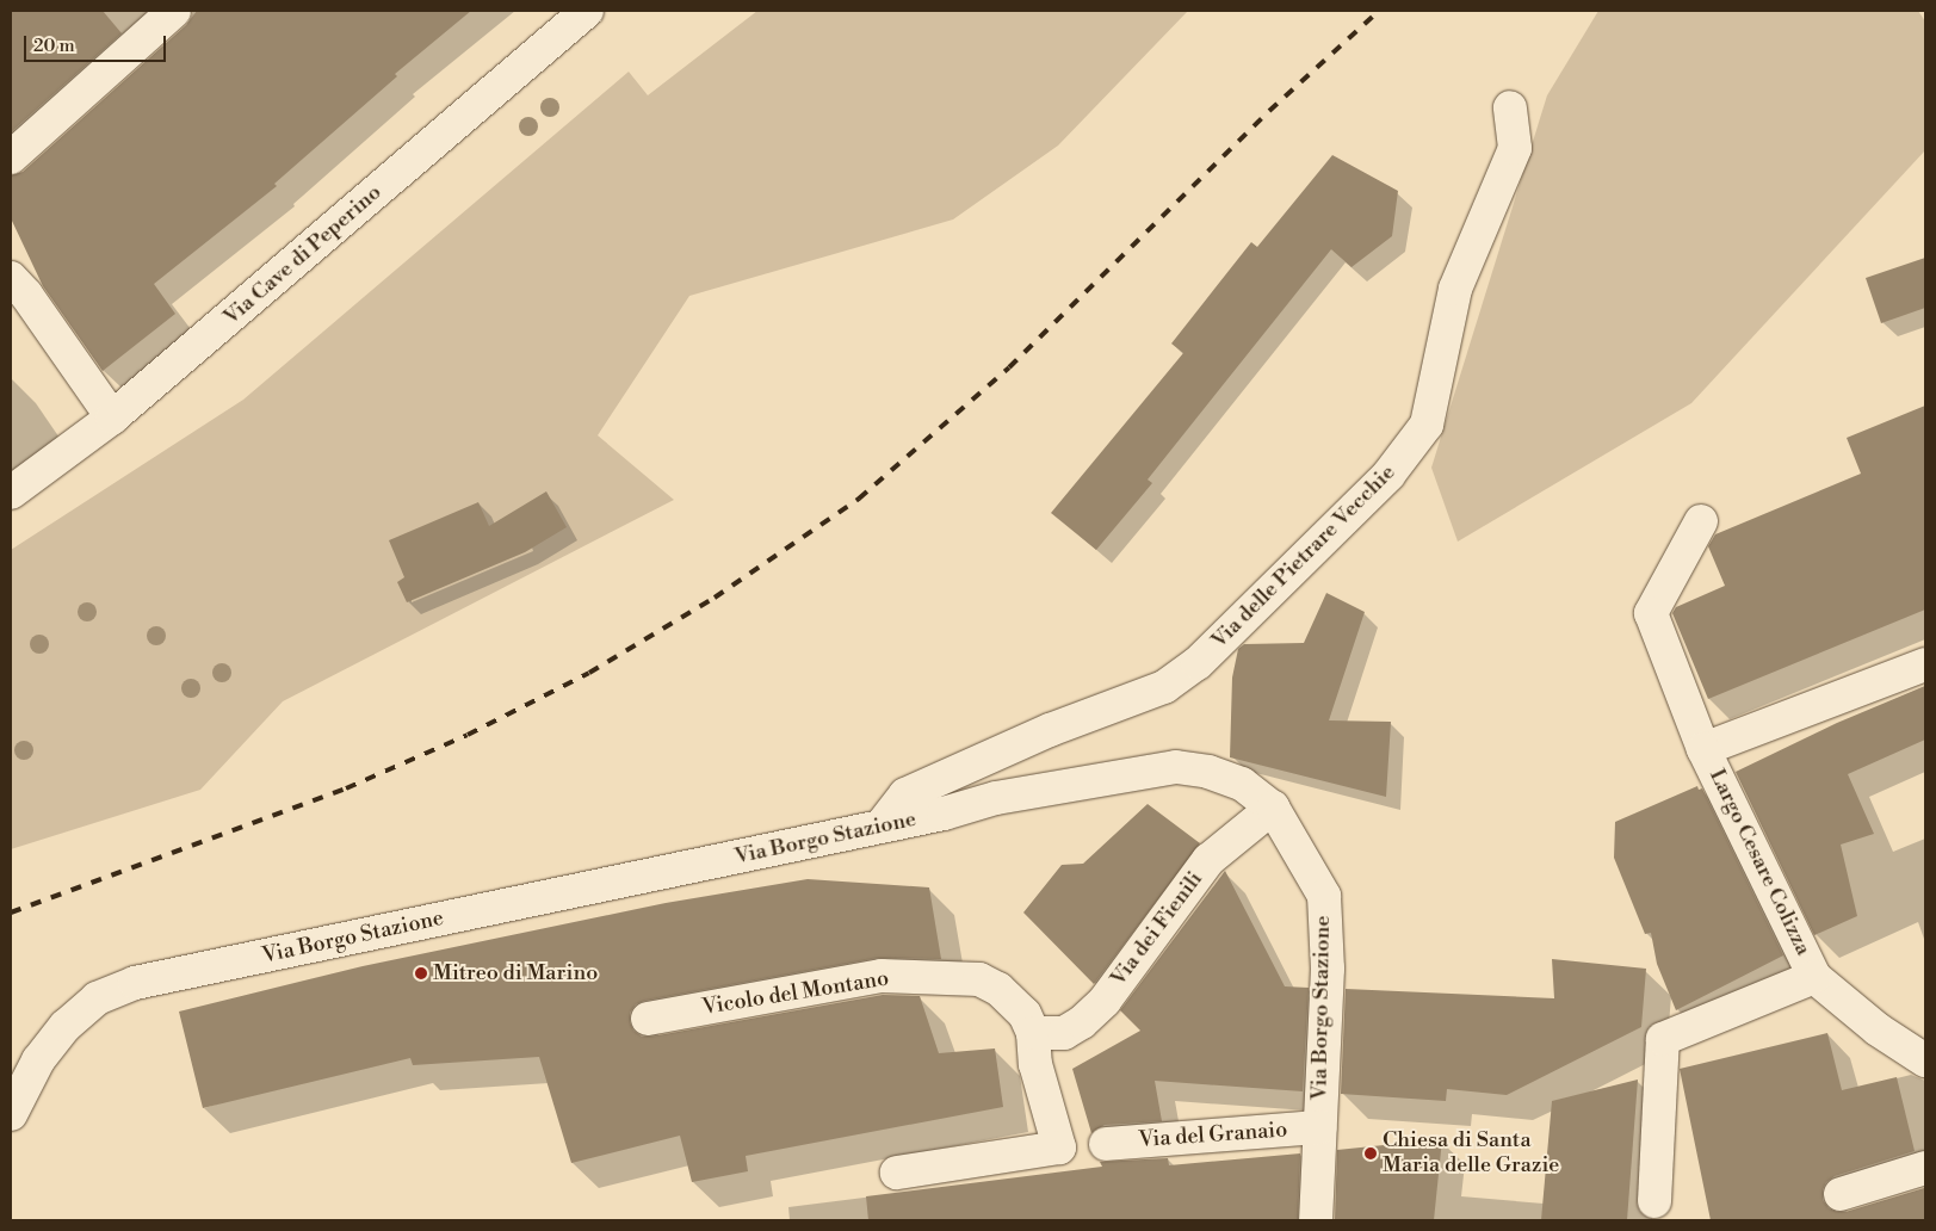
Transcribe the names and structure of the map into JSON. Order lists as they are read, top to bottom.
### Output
{
  "streets": {
    "street": [
      "Via Cave di Peperino",
      "Via delle Pietrare Vecchie",
      "Via Borgo Stazione",
      "Largo Cesare Colizza",
      "Via dei Fienili",
      "Vicolo del Montano",
      "Via del Granaio"
    ]
  },
  "crossings": [
    ["Via delle Pietrare Vecchie", "Via Borgo Stazione"],
    ["Via Borgo Stazione", "Via dei Fienili"],
    ["Via Borgo Stazione", "Via del Granaio"],
    ["Via dei Fienili", "Vicolo del Montano"]
  ],
  "places": ["Mitreo di Marino", "Chiesa di Santa Maria delle Grazie"],
  "scale_bar": "20 m"
}
